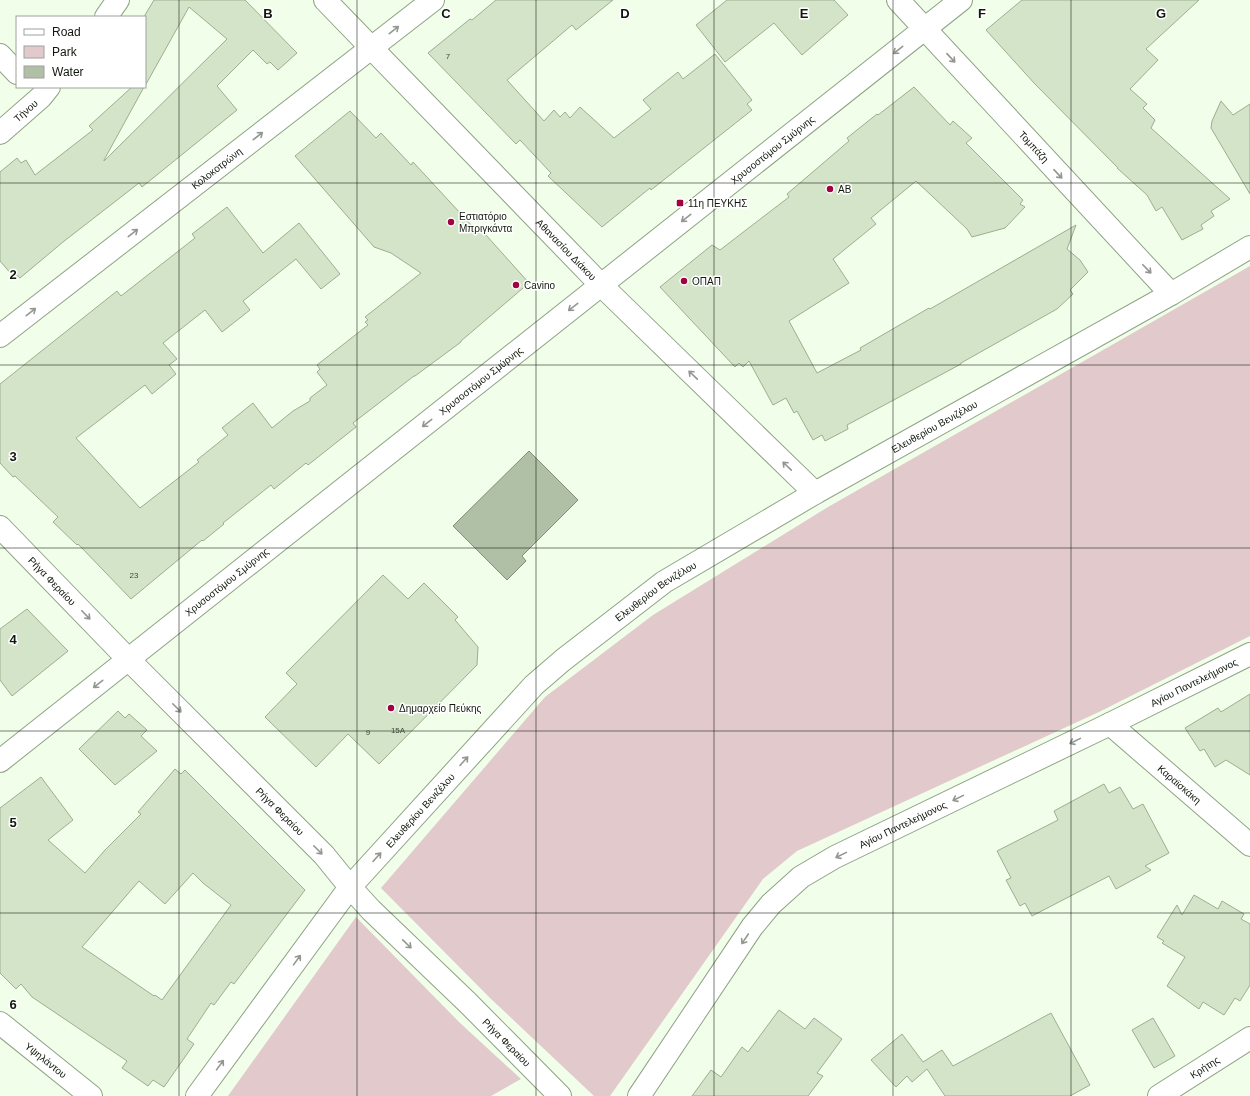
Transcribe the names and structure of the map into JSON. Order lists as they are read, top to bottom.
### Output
{
  "streets": {
    "street": [
      "Τήνου",
      "Τομπάζη",
      "Χρυσοστόμου Σμύρνης",
      "Κολοκοτρώνη",
      "Αθανασίου Διάκου",
      "Ελευθερίου Βενιζέλου",
      "Ρήγα Φεραίου",
      "Αγίου Παντελεήμονος",
      "Καραϊσκάκη",
      "Υψηλάντου",
      "Κρήτης"
    ]
  },
  "crossings": [
    ["Τομπάζη", "Χρυσοστόμου Σμύρνης"],
    ["Τομπάζη", "Ελευθερίου Βενιζέλου"],
    ["Χρυσοστόμου Σμύρνης", "Αθανασίου Διάκου"],
    ["Χρυσοστόμου Σμύρνης", "Ρήγα Φεραίου"],
    ["Κολοκοτρώνη", "Αθανασίου Διάκου"],
    ["Αθανασίου Διάκου", "Ελευθερίου Βενιζέλου"],
    ["Ελευθερίου Βενιζέλου", "Ρήγα Φεραίου"],
    ["Αγίου Παντελεήμονος", "Καραϊσκάκη"]
  ],
  "one_way": [
    "Τομπάζη",
    "Χρυσοστόμου Σμύρνης",
    "Κολοκοτρώνη",
    "Αθανασίου Διάκου",
    "Ελευθερίου Βενιζέλου",
    "Ρήγα Φεραίου",
    "Αγίου Παντελεήμονος"
  ],
  "places": {
    "other": [
      "ΑΒ",
      "Εστιατόριο Μπριγκάντα",
      "ΟΠΑΠ",
      "Cavino",
      "Δημαρχείο Πεύκης"
    ],
    "transit": ["11η ΠΕΥΚΗΣ"]
  },
  "house_numbers": [
    "7",
    "23",
    "15Α",
    "9"
  ],
  "legend": ["Road", "Park", "Water"],
  "grid": {
    "columns": [
      "B",
      "C",
      "D",
      "E",
      "F",
      "G"
    ],
    "rows": [
      "2",
      "3",
      "4",
      "5",
      "6"
    ]
  }
}
